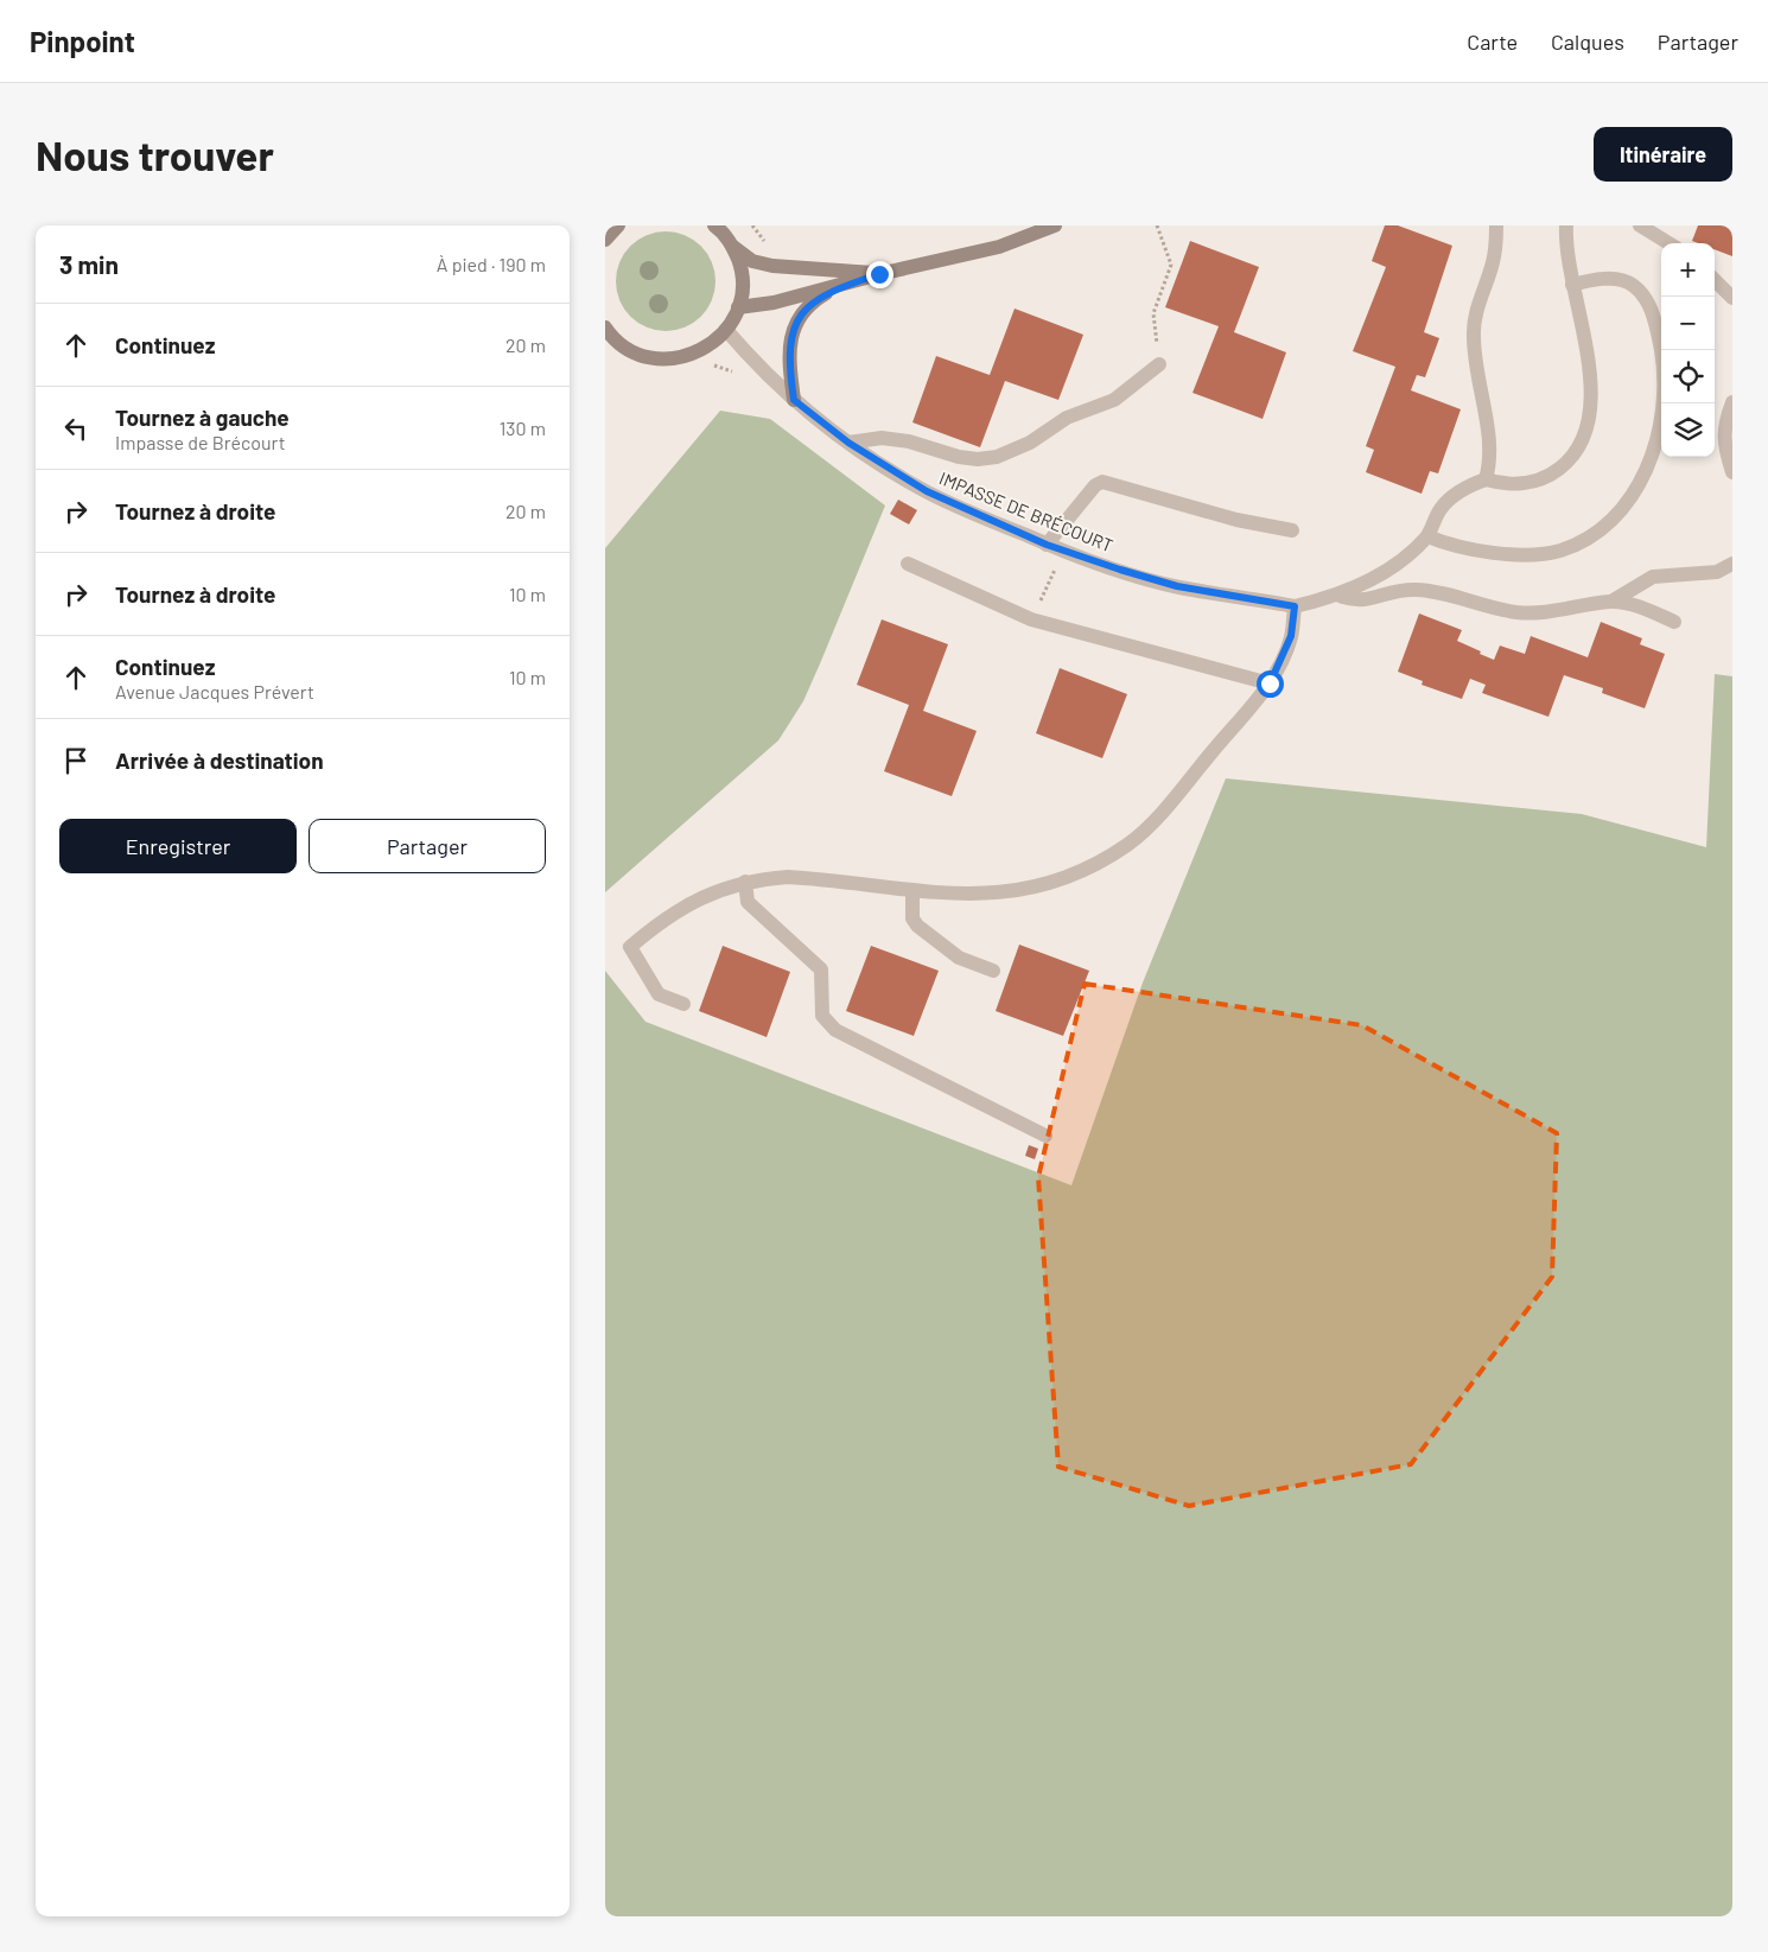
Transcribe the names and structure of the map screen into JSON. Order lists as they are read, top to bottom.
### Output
{
  "streets": {
    "street": ["IMPASSE DE BRÉCOURT"]
  },
  "page": {
    "header": "Pinpoint",
    "nav": ["Carte", "Calques", "Partager"],
    "buttons": [
      "Itinéraire",
      ["Enregistrer", "Partager"]
    ],
    "title": "Nous trouver",
    "heading": ["3 min", "À pied · 190 m"],
    "map_buttons": ["+", "−"],
    "list": [
      ["Continuez", "20 m"],
      ["Tournez à gauche", "Impasse de Brécourt", "130 m"],
      ["Tournez à droite", "20 m"],
      ["Tournez à droite", "10 m"],
      ["Continuez", "Avenue Jacques Prévert", "10 m"],
      "Arrivée à destination"
    ]
  }
}
